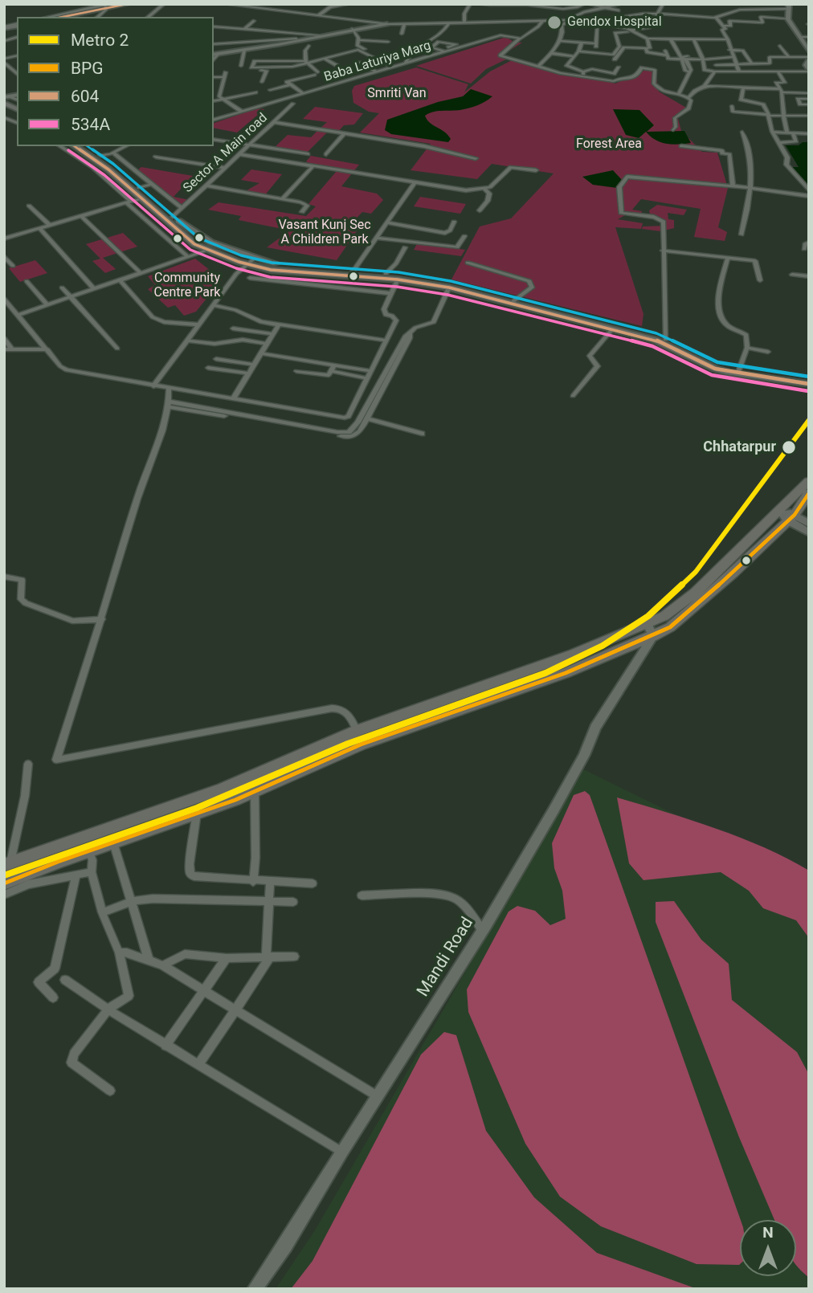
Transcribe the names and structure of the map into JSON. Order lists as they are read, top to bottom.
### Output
{
  "streets": {
    "street": ["Baba Laturiya Marg", "Sector A Main road", "Mandi Road"]
  },
  "parks": [
    "Smriti Van",
    "Forest Area",
    "Vasant Kunj Sec A Children Park",
    "Community Centre Park"
  ],
  "places": ["Gendox Hospital", "Chhatarpur"],
  "lines": [
    "transit line 604",
    "transit line 534A",
    "metro line 2",
    "transit line BPG"
  ],
  "legend": [
    "Metro 2",
    "BPG",
    "604",
    "534A"
  ],
  "north": "top"
}
